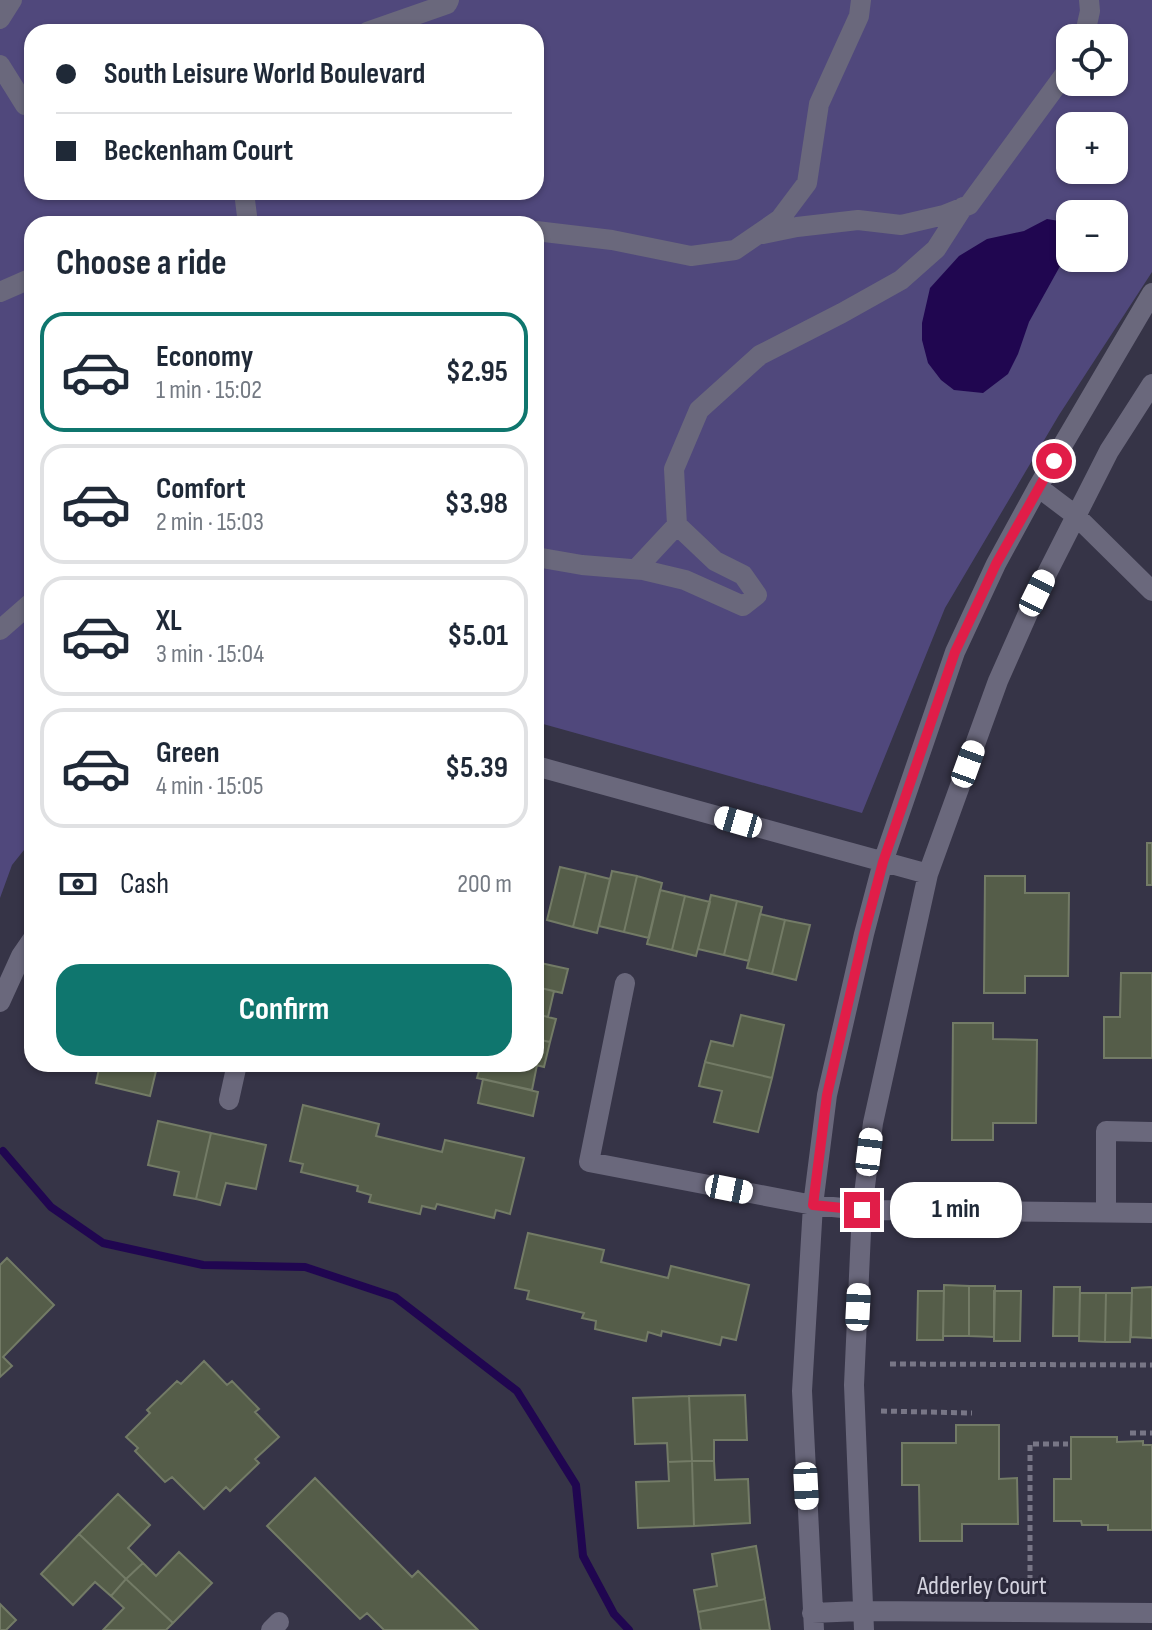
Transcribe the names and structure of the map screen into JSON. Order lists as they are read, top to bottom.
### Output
{
  "streets": {
    "street": ["Adderley Court"]
  },
  "page": {
    "map_buttons": ["+", "−"],
    "banner": ["South Leisure World Boulevard", "Beckenham Court"],
    "heading": "Choose a ride",
    "list": [
      {
        "name": "Economy",
        "note": "1 min · 15:02",
        "value": "$2.95"
      },
      {
        "name": "Comfort",
        "note": "2 min · 15:03",
        "value": "$3.98"
      },
      {
        "name": "XL",
        "note": "3 min · 15:04",
        "value": "$5.01"
      },
      {
        "name": "Green",
        "note": "4 min · 15:05",
        "value": "$5.39"
      }
    ],
    "pay": ["Cash", "200 m"],
    "buttons": "Confirm",
    "bubble": "1 min"
  }
}
